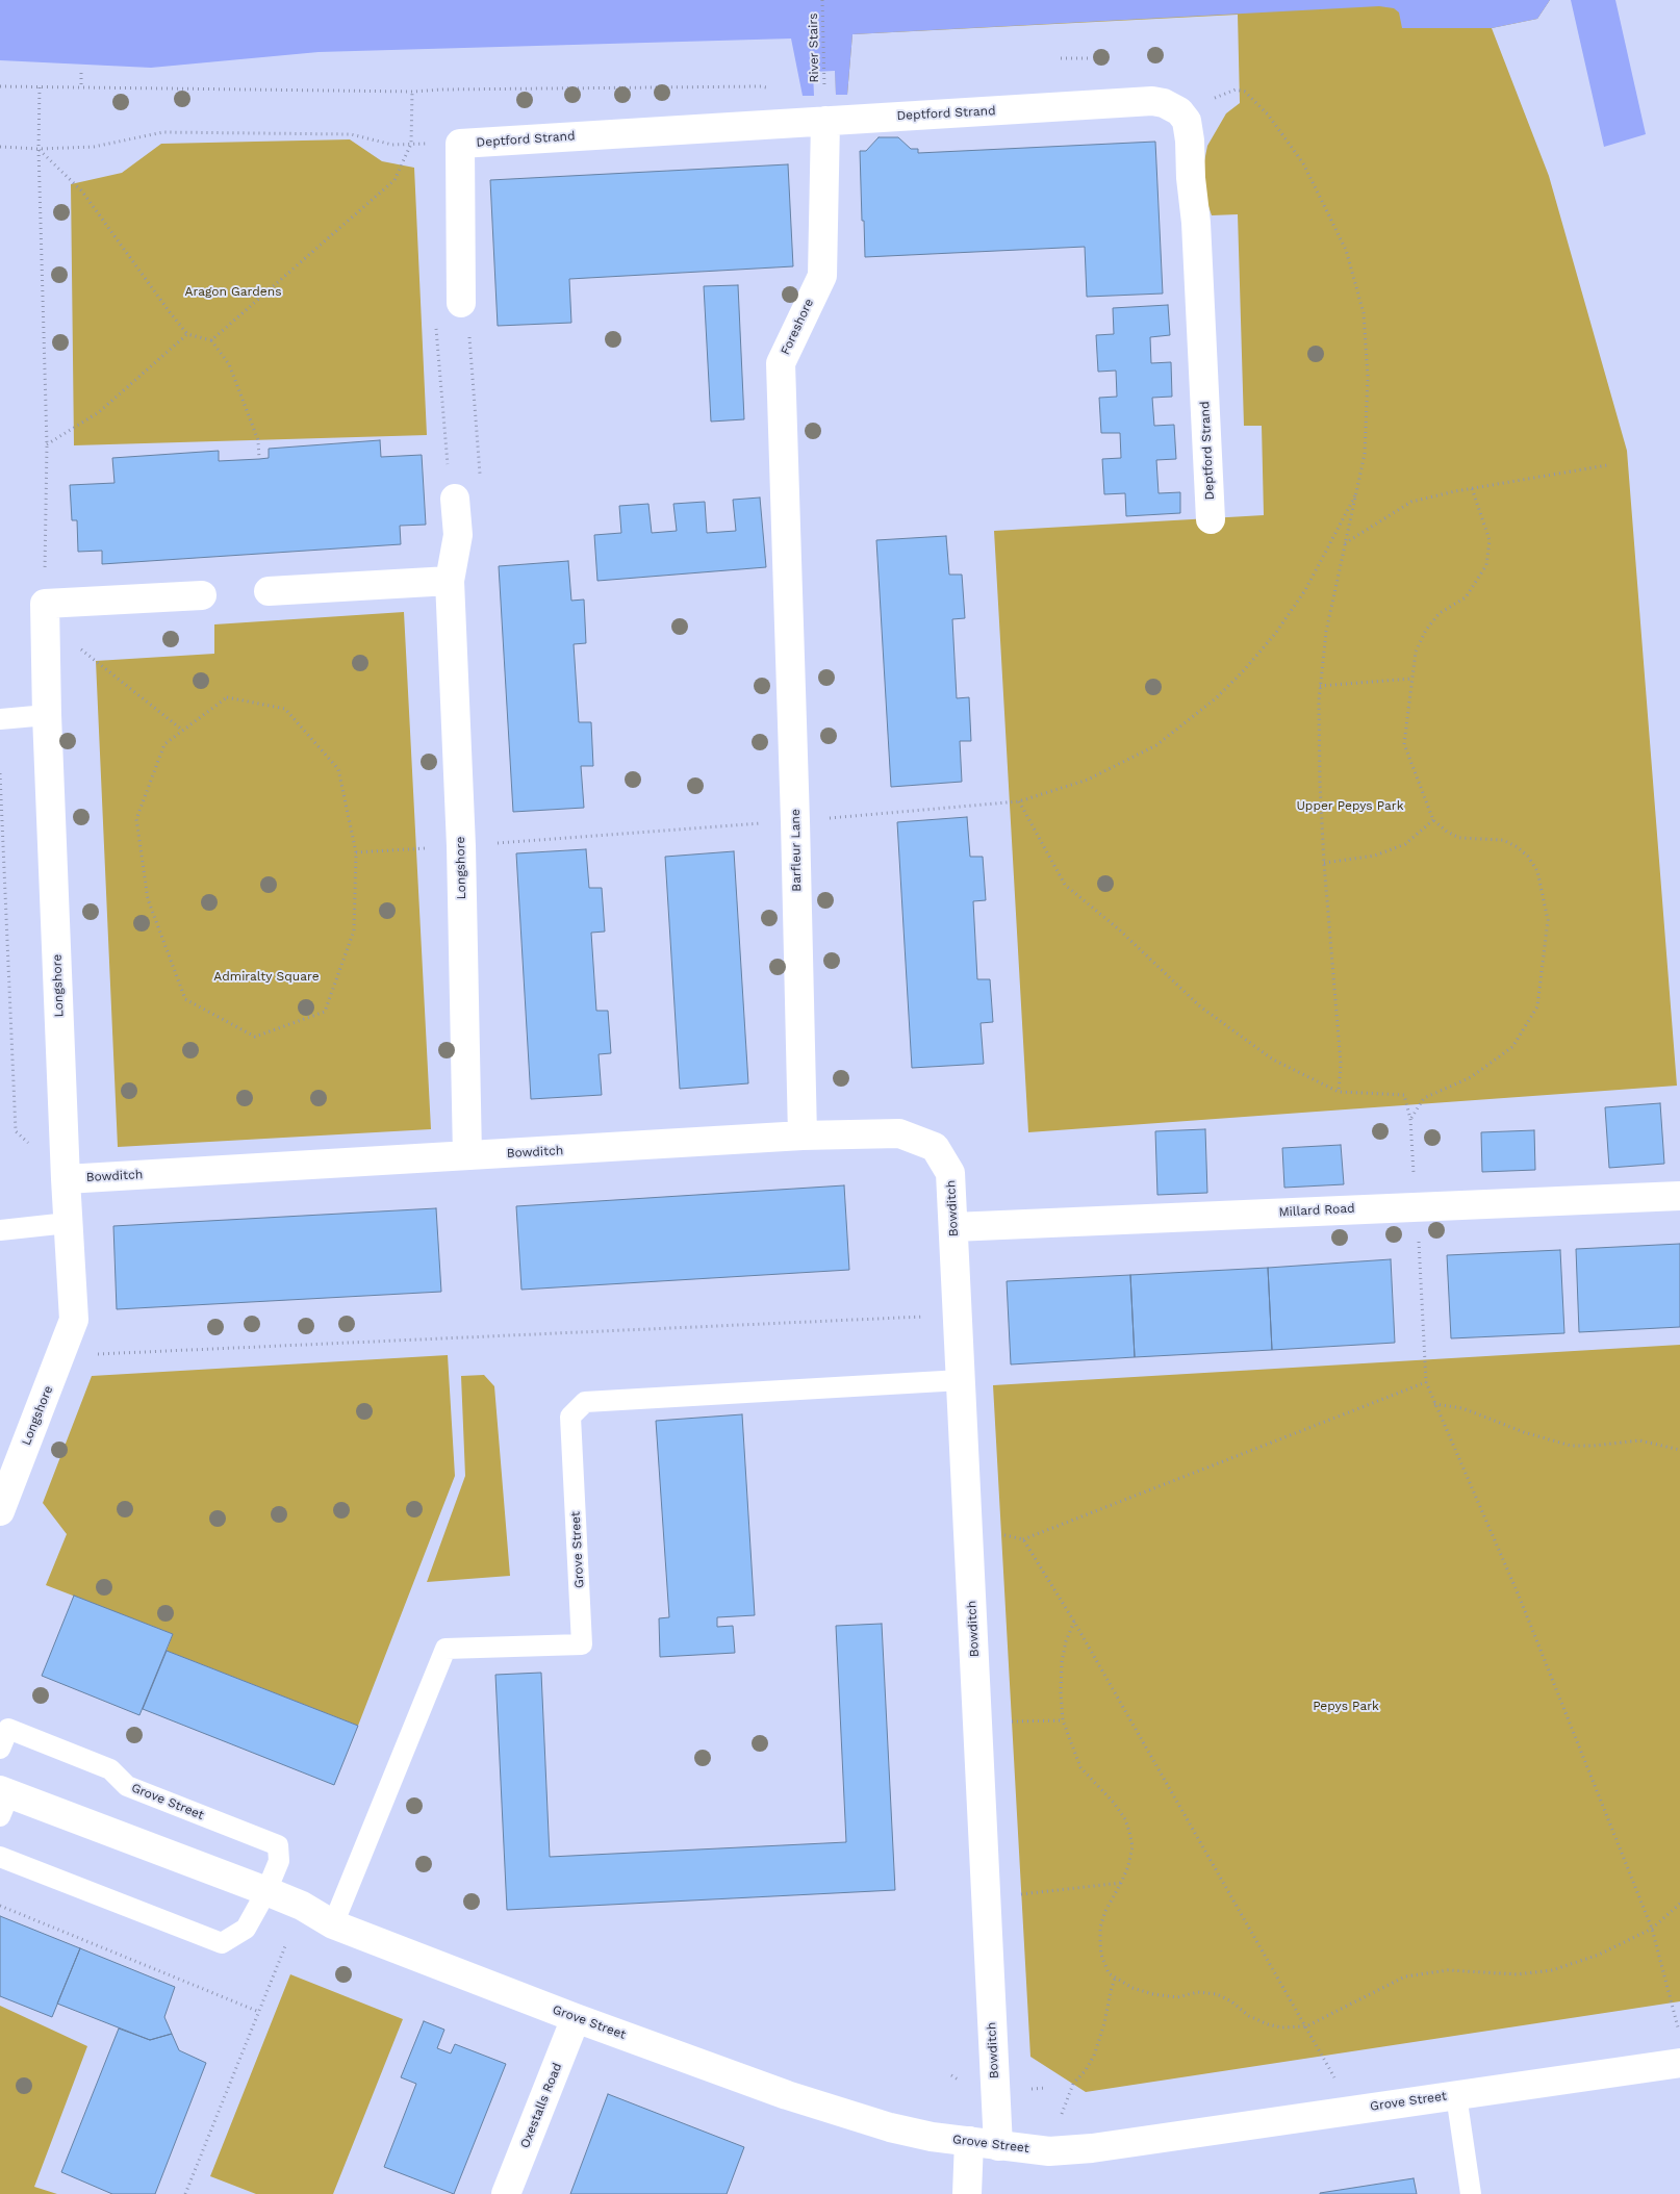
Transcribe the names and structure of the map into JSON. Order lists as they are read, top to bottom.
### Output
{
  "streets": {
    "street": [
      "Deptford Strand",
      "Foreshore",
      "Barfleur Lane",
      "Longshore",
      "Bowditch",
      "Millard Road",
      "Grove Street",
      "Oxestalls Road"
    ],
    "path": ["River Stairs"]
  },
  "crossings": [
    ["River Stairs", "Deptford Strand"],
    ["River Stairs", "Foreshore"],
    ["Deptford Strand", "Foreshore"],
    ["Foreshore", "Barfleur Lane"],
    ["Barfleur Lane", "Bowditch"],
    ["Longshore", "Bowditch"],
    ["Bowditch", "Millard Road"],
    ["Bowditch", "Grove Street"],
    ["Grove Street", "Oxestalls Road"]
  ],
  "parks": [
    "Aragon Gardens",
    "Upper Pepys Park",
    "Admiralty Square",
    "Pepys Park"
  ]
}
